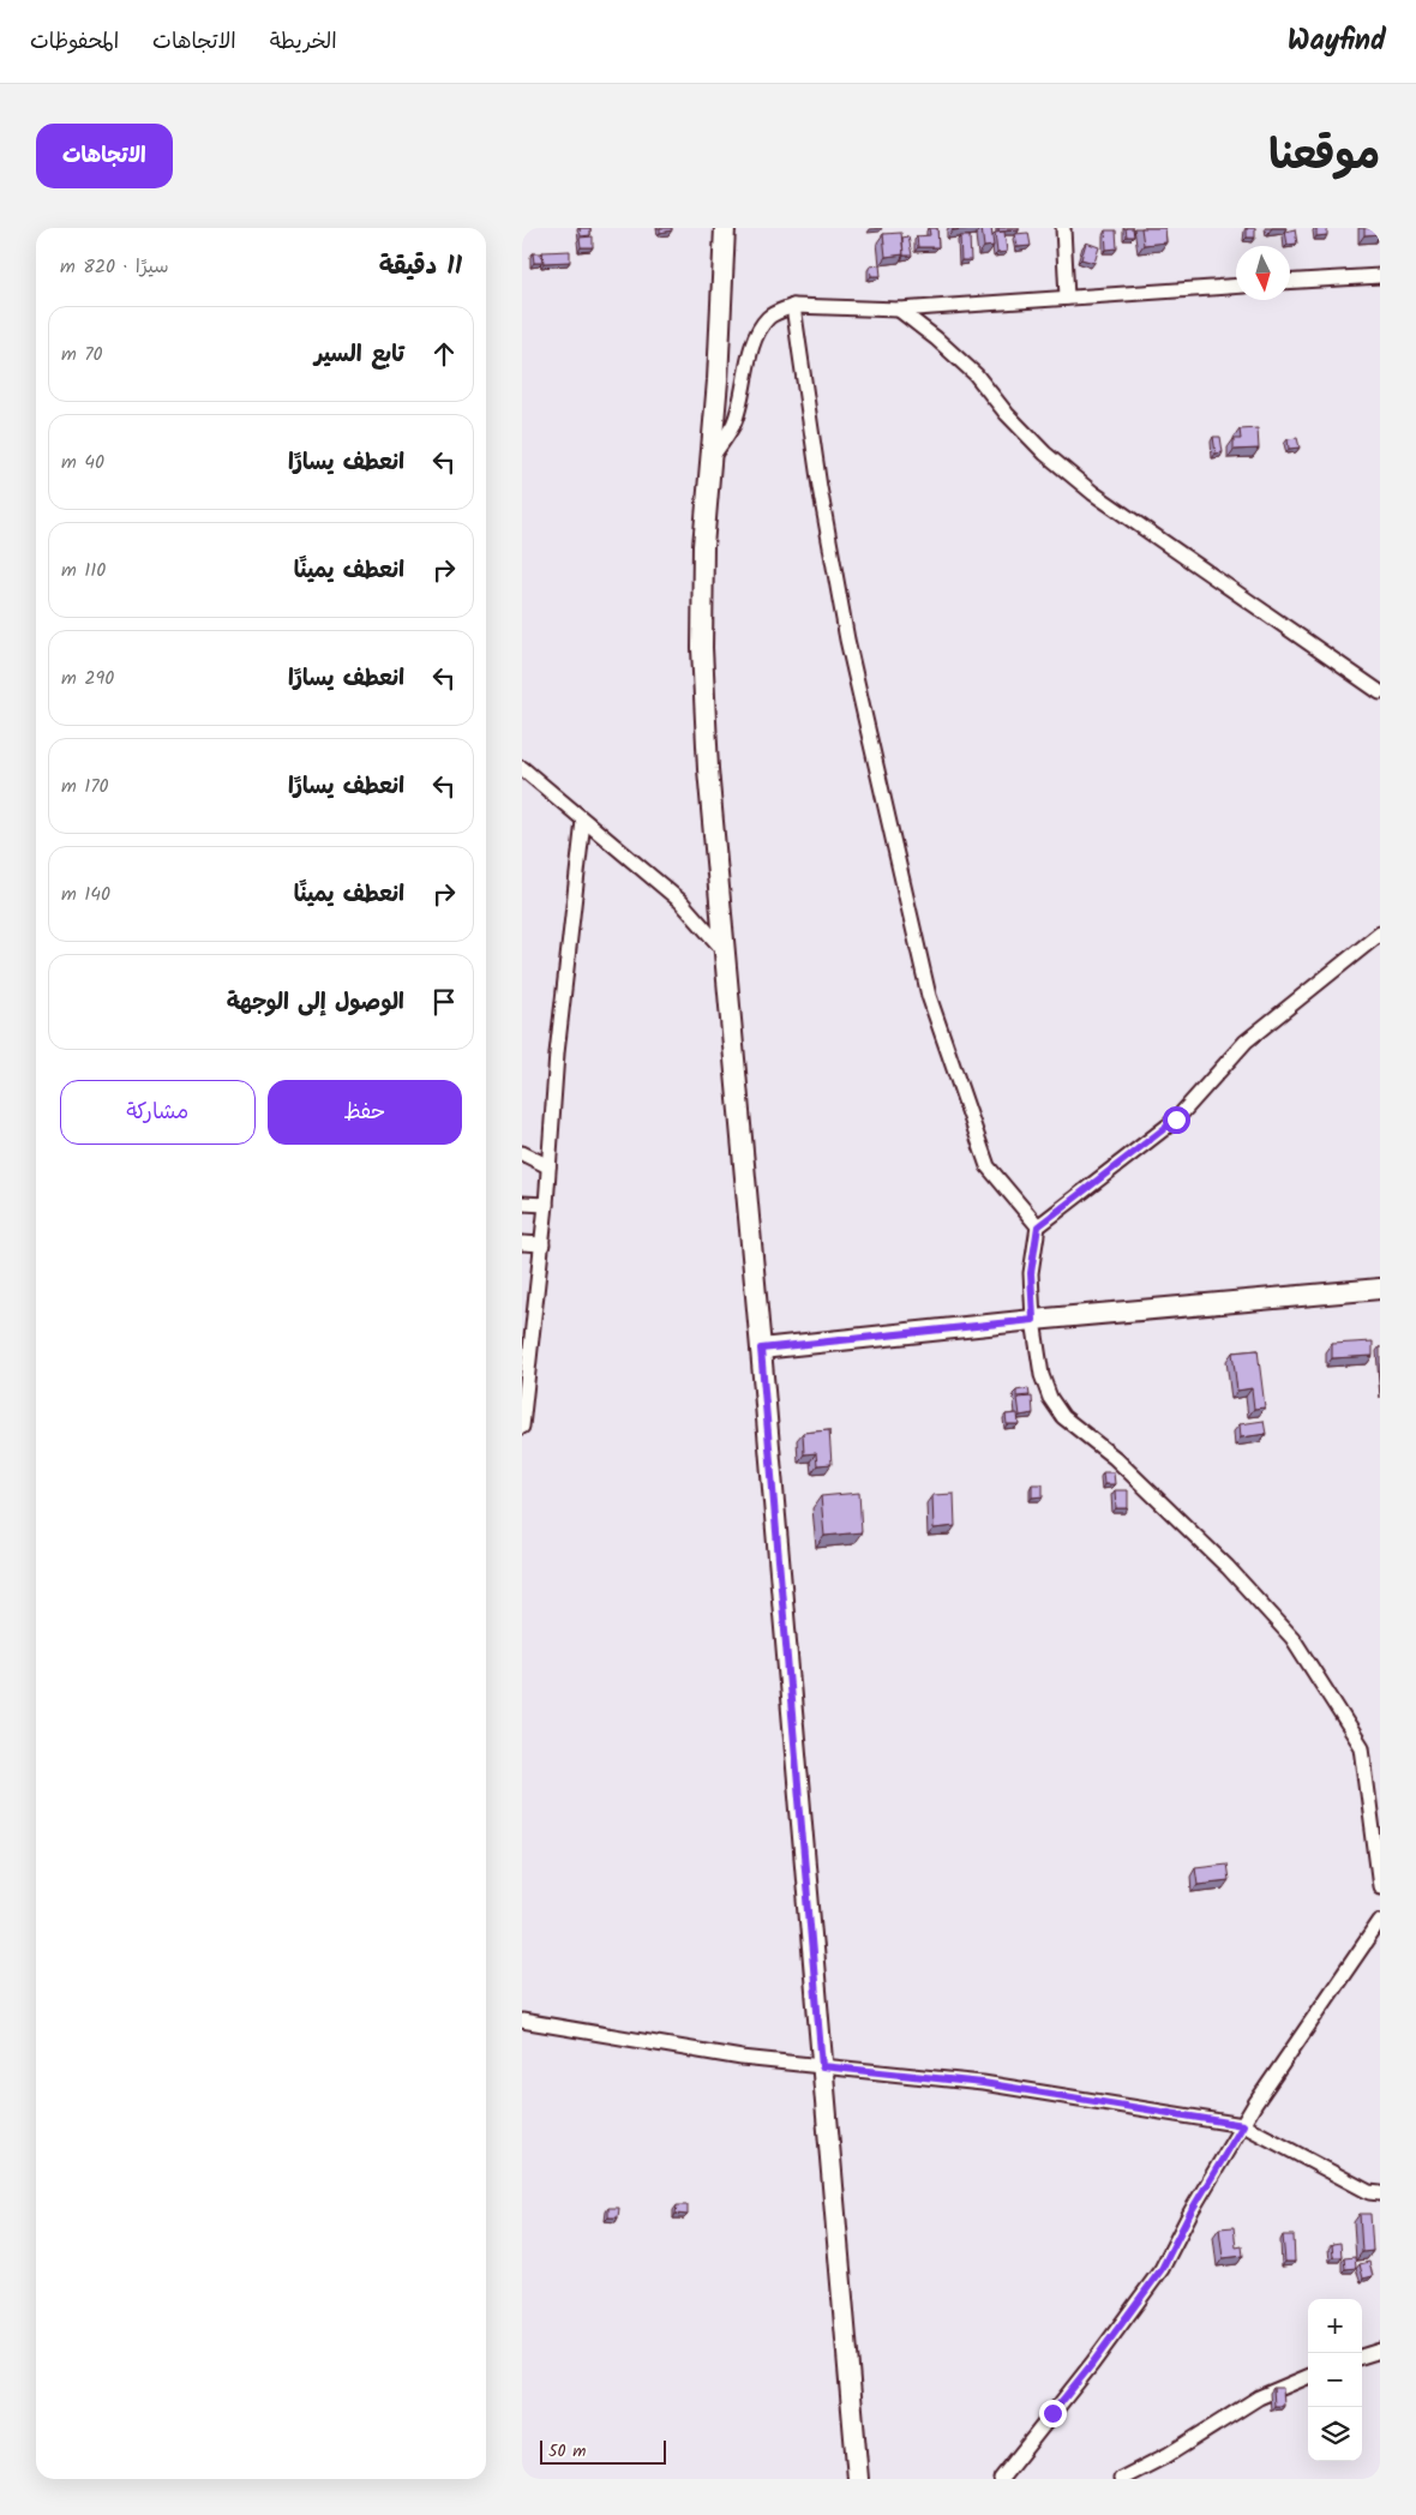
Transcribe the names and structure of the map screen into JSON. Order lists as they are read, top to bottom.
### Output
{
  "scale_bar": "50 m",
  "north": "bottom",
  "page": {
    "header": "Wayfind",
    "nav": ["الخريطة", "الاتجاهات", "المحفوظات"],
    "title": "موقعنا",
    "buttons": [
      "الاتجاهات",
      ["حفظ", "مشاركة"]
    ],
    "heading": ["11 دقيقة", "سيرًا · 820 m"],
    "list": [
      ["تابع السير", "70 m"],
      ["انعطف يسارًا", "40 m"],
      ["انعطف يمينًا", "110 m"],
      ["انعطف يسارًا", "290 m"],
      ["انعطف يسارًا", "170 m"],
      ["انعطف يمينًا", "140 m"],
      "الوصول إلى الوجهة"
    ],
    "map_buttons": ["+", "−"],
    "scale": "50 m"
  }
}
